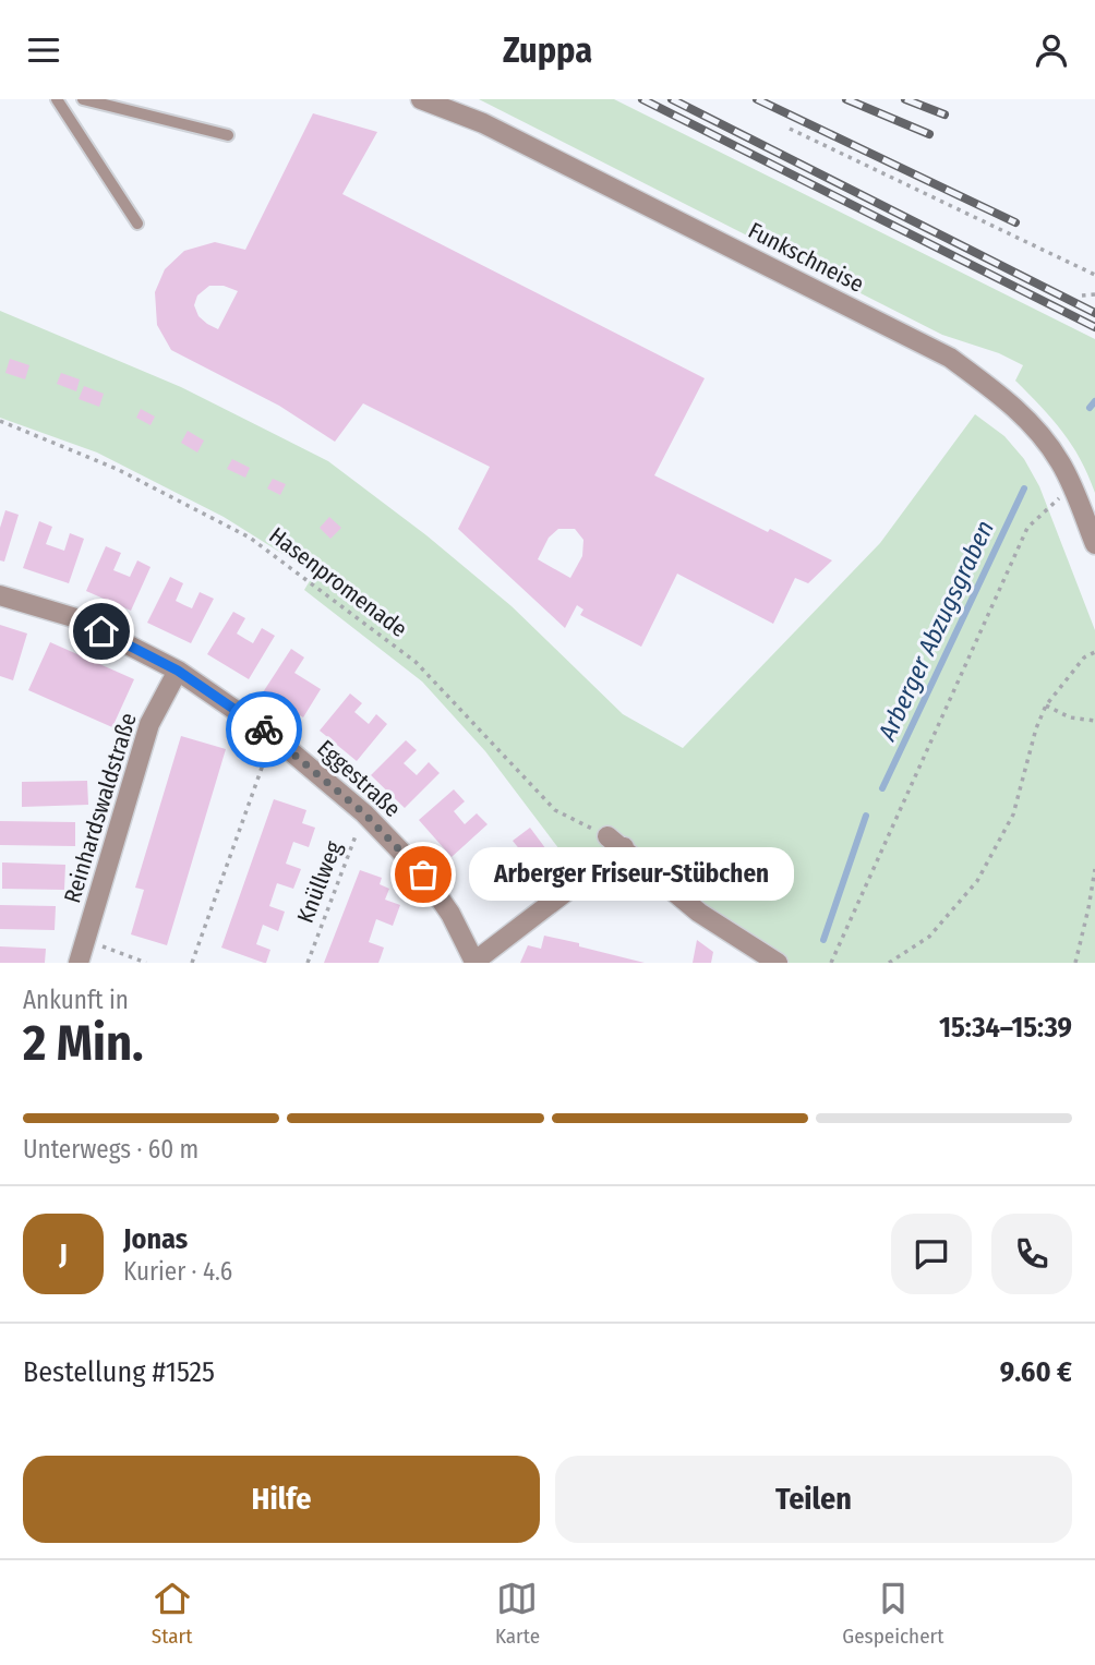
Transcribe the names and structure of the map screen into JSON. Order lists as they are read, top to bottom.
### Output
{
  "streets": {
    "street": ["Funkschneise", "Eggestraße", "Reinhardswaldstraße"],
    "path": ["Hasenpromenade", "Knüllweg"]
  },
  "crossings": [
    ["Hasenpromenade", "Eggestraße"],
    ["Eggestraße", "Reinhardswaldstraße"],
    ["Eggestraße", "Knüllweg"]
  ],
  "water": ["Arberger Abzugsgraben"],
  "places": ["Arberger Friseur-Stübchen"],
  "page": {
    "header": "Zuppa",
    "bubble": "Arberger Friseur-Stübchen",
    "heading": ["2 Min.", "Ankunft in", "15:34–15:39"],
    "panel": [
      "Jonas",
      "Kurier · 4.6",
      "Bestellung #1525",
      "9.60 €"
    ],
    "bar": "Unterwegs · 60 m",
    "round": "J",
    "buttons": ["Hilfe", "Teilen"],
    "tabs": ["Start", "Karte", "Gespeichert"]
  }
}
